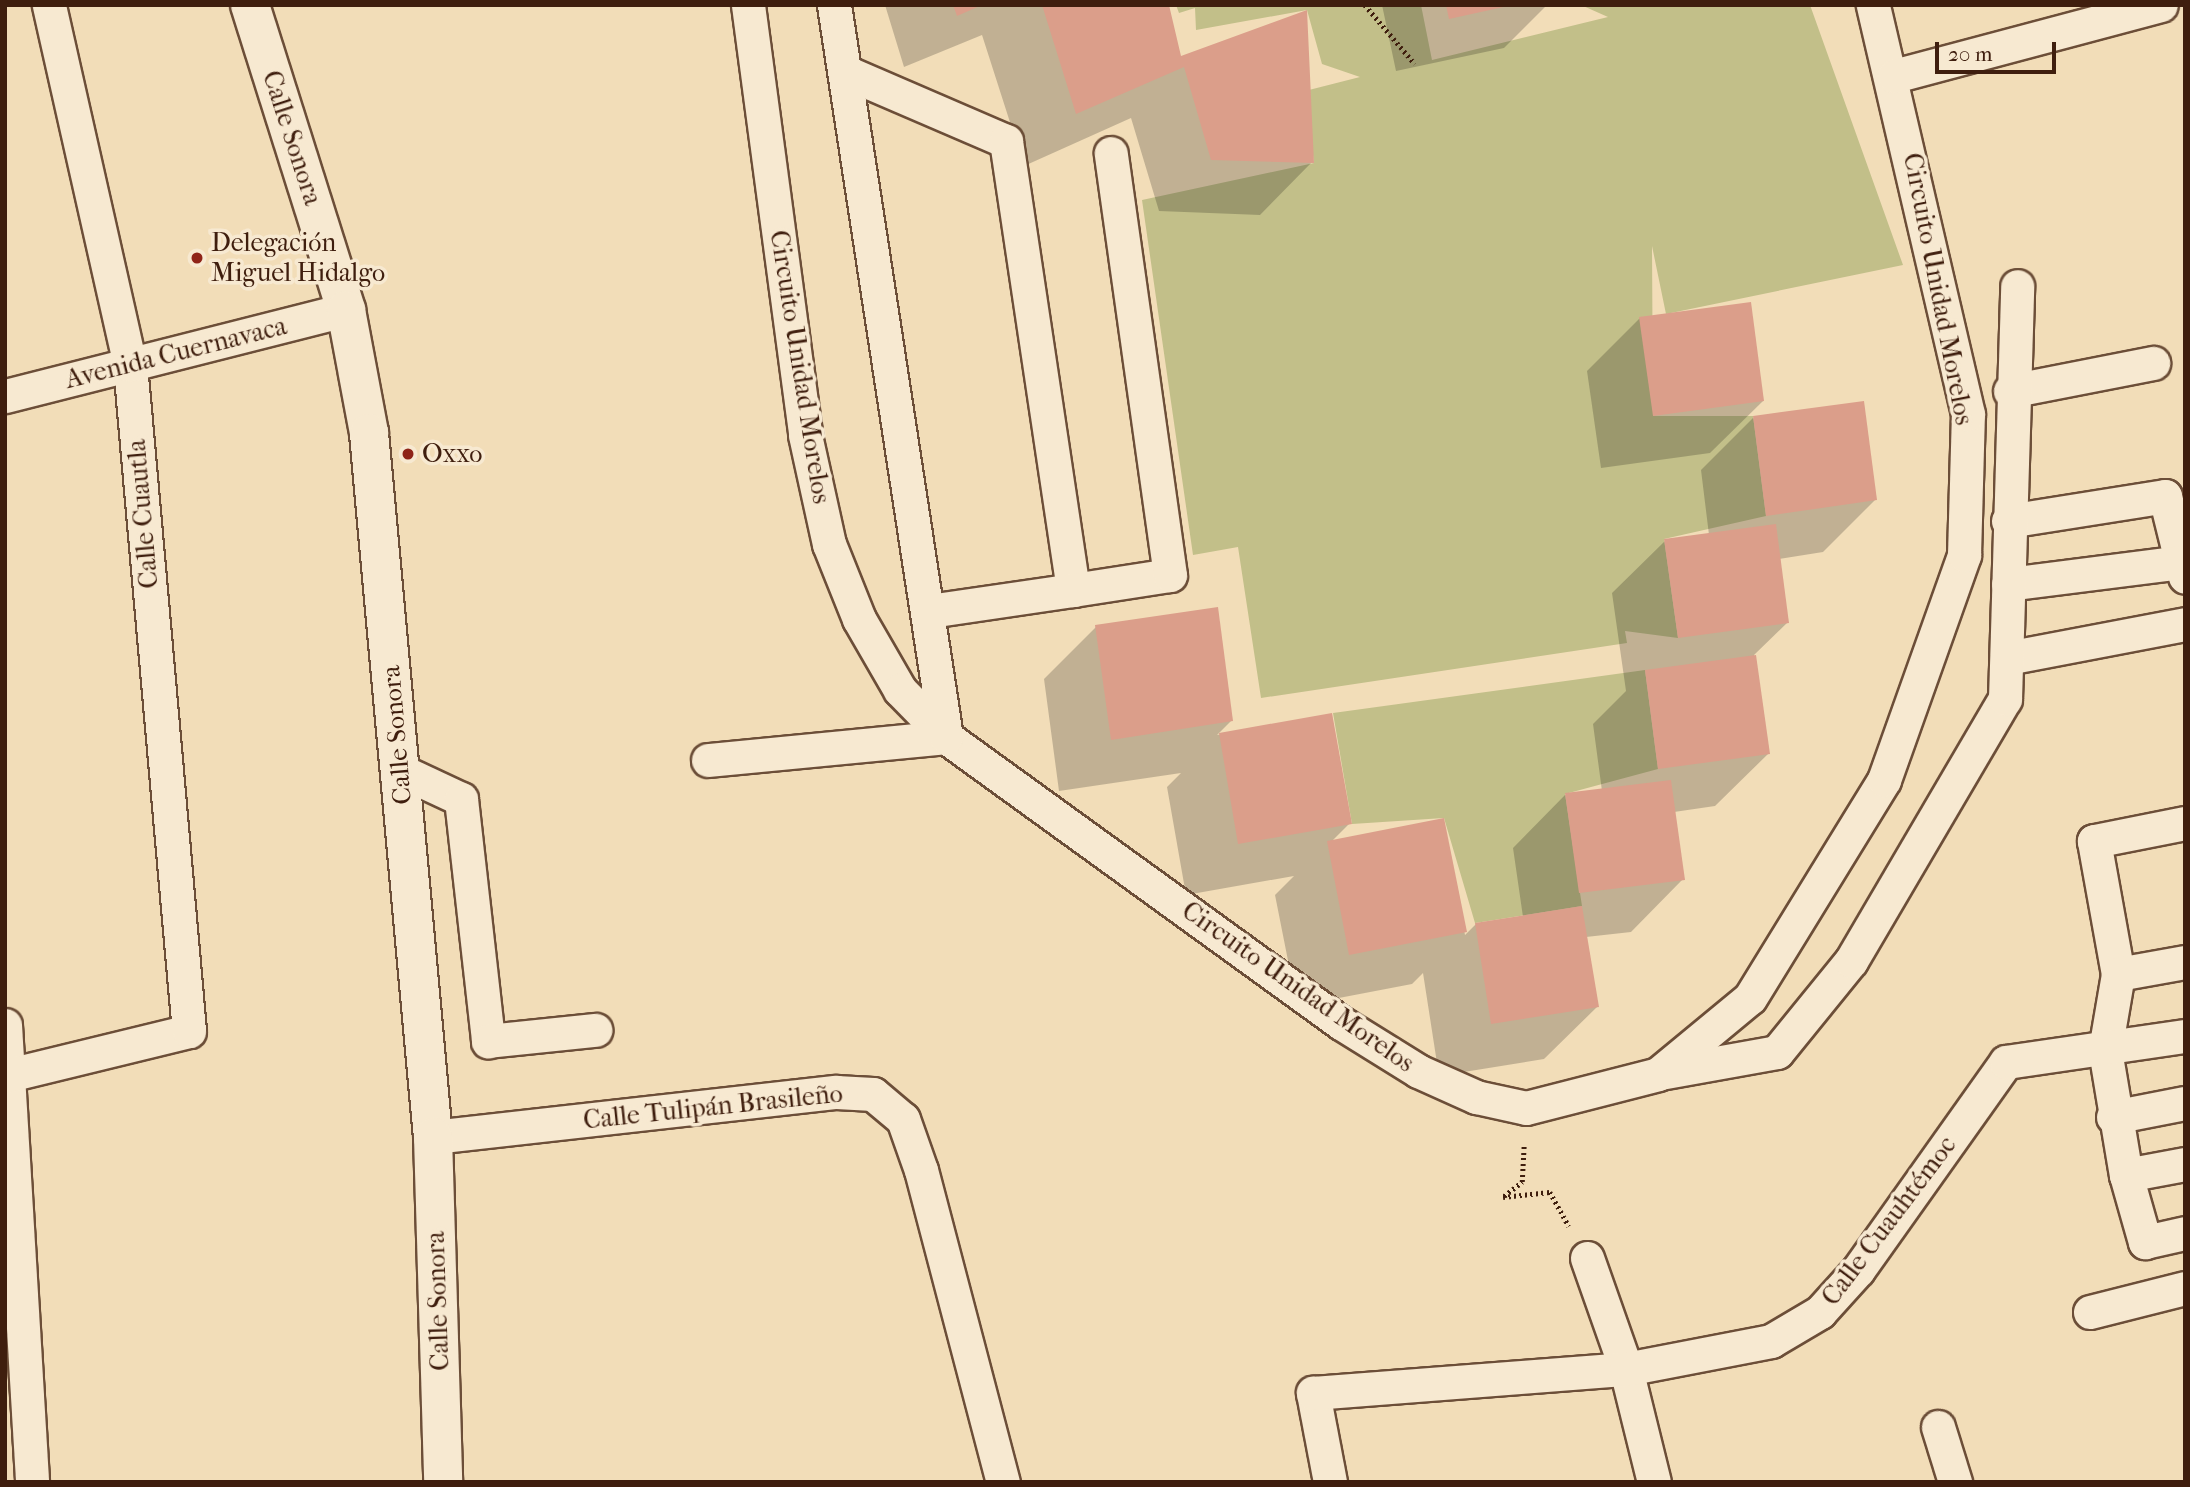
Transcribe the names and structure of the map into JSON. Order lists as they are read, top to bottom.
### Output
{
  "streets": {
    "street": [
      "Calle Sonora",
      "Circuito Unidad Morelos",
      "Avenida Cuernavaca",
      "Calle Cuautla",
      "Calle Tulipán Brasileño",
      "Calle Cuauhtémoc"
    ]
  },
  "crossings": [
    ["Calle Sonora", "Avenida Cuernavaca"],
    ["Calle Sonora", "Calle Tulipán Brasileño"],
    ["Avenida Cuernavaca", "Calle Cuautla"]
  ],
  "places": ["Delegación Miguel Hidalgo", "Oxxo"],
  "scale_bar": "20 m"
}
